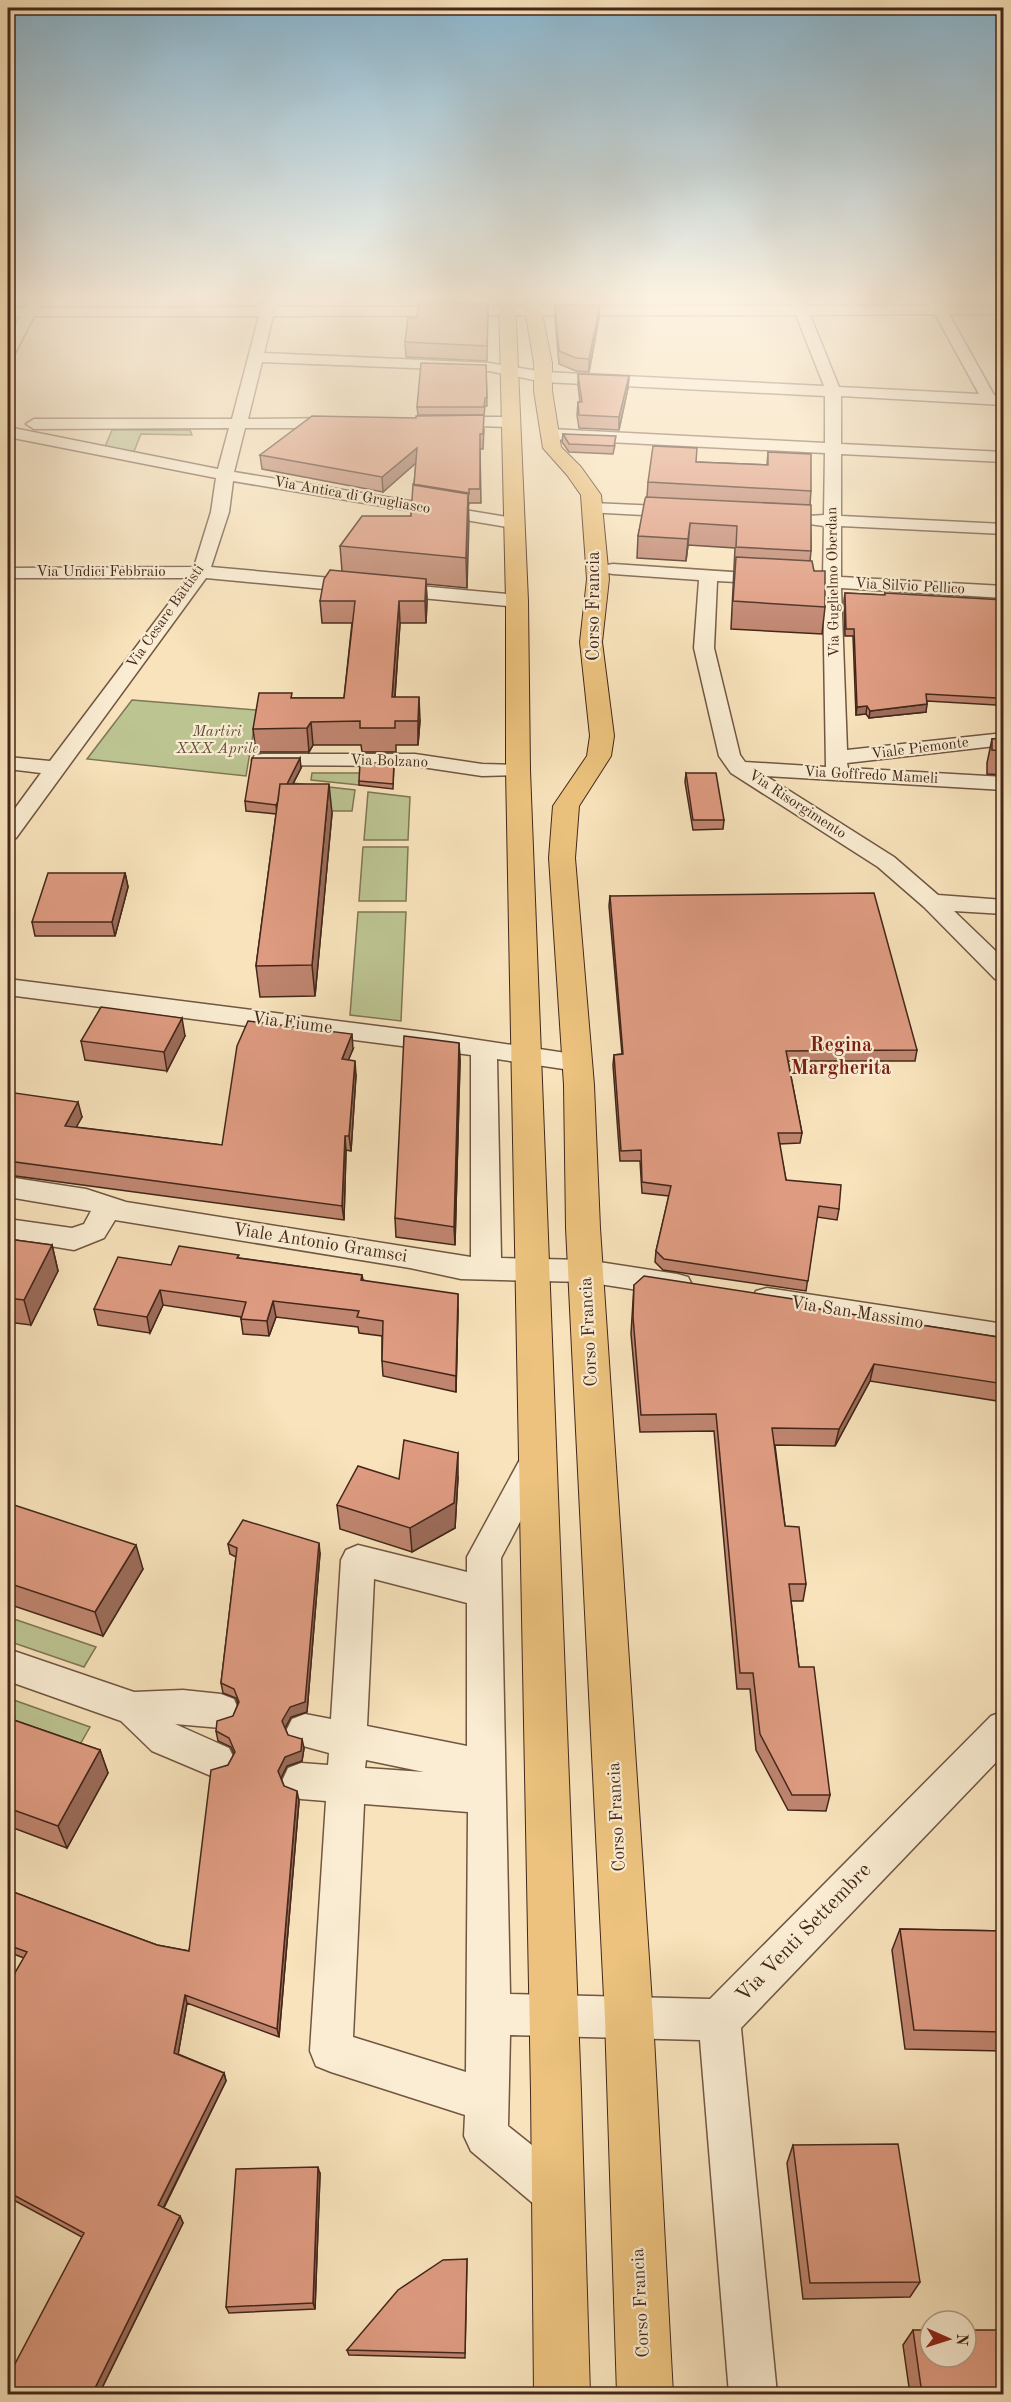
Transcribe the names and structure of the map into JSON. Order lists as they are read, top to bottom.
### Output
{
  "streets": {
    "main road": ["Corso Francia"],
    "street": [
      "Via Antica di Grugliasco",
      "Via Undici Febbraio",
      "Via Guglielmo Oberdan",
      "Via Silvio Pellico",
      "Via Cesare Battisti",
      "Viale Piemonte",
      "Via Bolzano",
      "Via Goffredo Mameli",
      "Via Risorgimento",
      "Via Fiume",
      "Viale Antonio Gramsci",
      "Via San Massimo",
      "Via Venti Settembre"
    ]
  },
  "crossings": [
    ["Via Antica di Grugliasco", "Via Cesare Battisti"],
    ["Via Undici Febbraio", "Via Cesare Battisti"],
    ["Via Guglielmo Oberdan", "Via Silvio Pellico"],
    ["Via Guglielmo Oberdan", "Viale Piemonte"],
    ["Via Guglielmo Oberdan", "Via Goffredo Mameli"],
    ["Via Silvio Pellico", "Corso Francia"],
    ["Via Silvio Pellico", "Via Risorgimento"],
    ["Corso Francia", "Via Risorgimento"],
    ["Corso Francia", "Via Fiume"],
    ["Viale Piemonte", "Via Goffredo Mameli"],
    ["Via Goffredo Mameli", "Via Risorgimento"]
  ],
  "districts": ["Regina Margherita"],
  "parks": ["Martiri XXX Aprile"],
  "north": "right"
}
